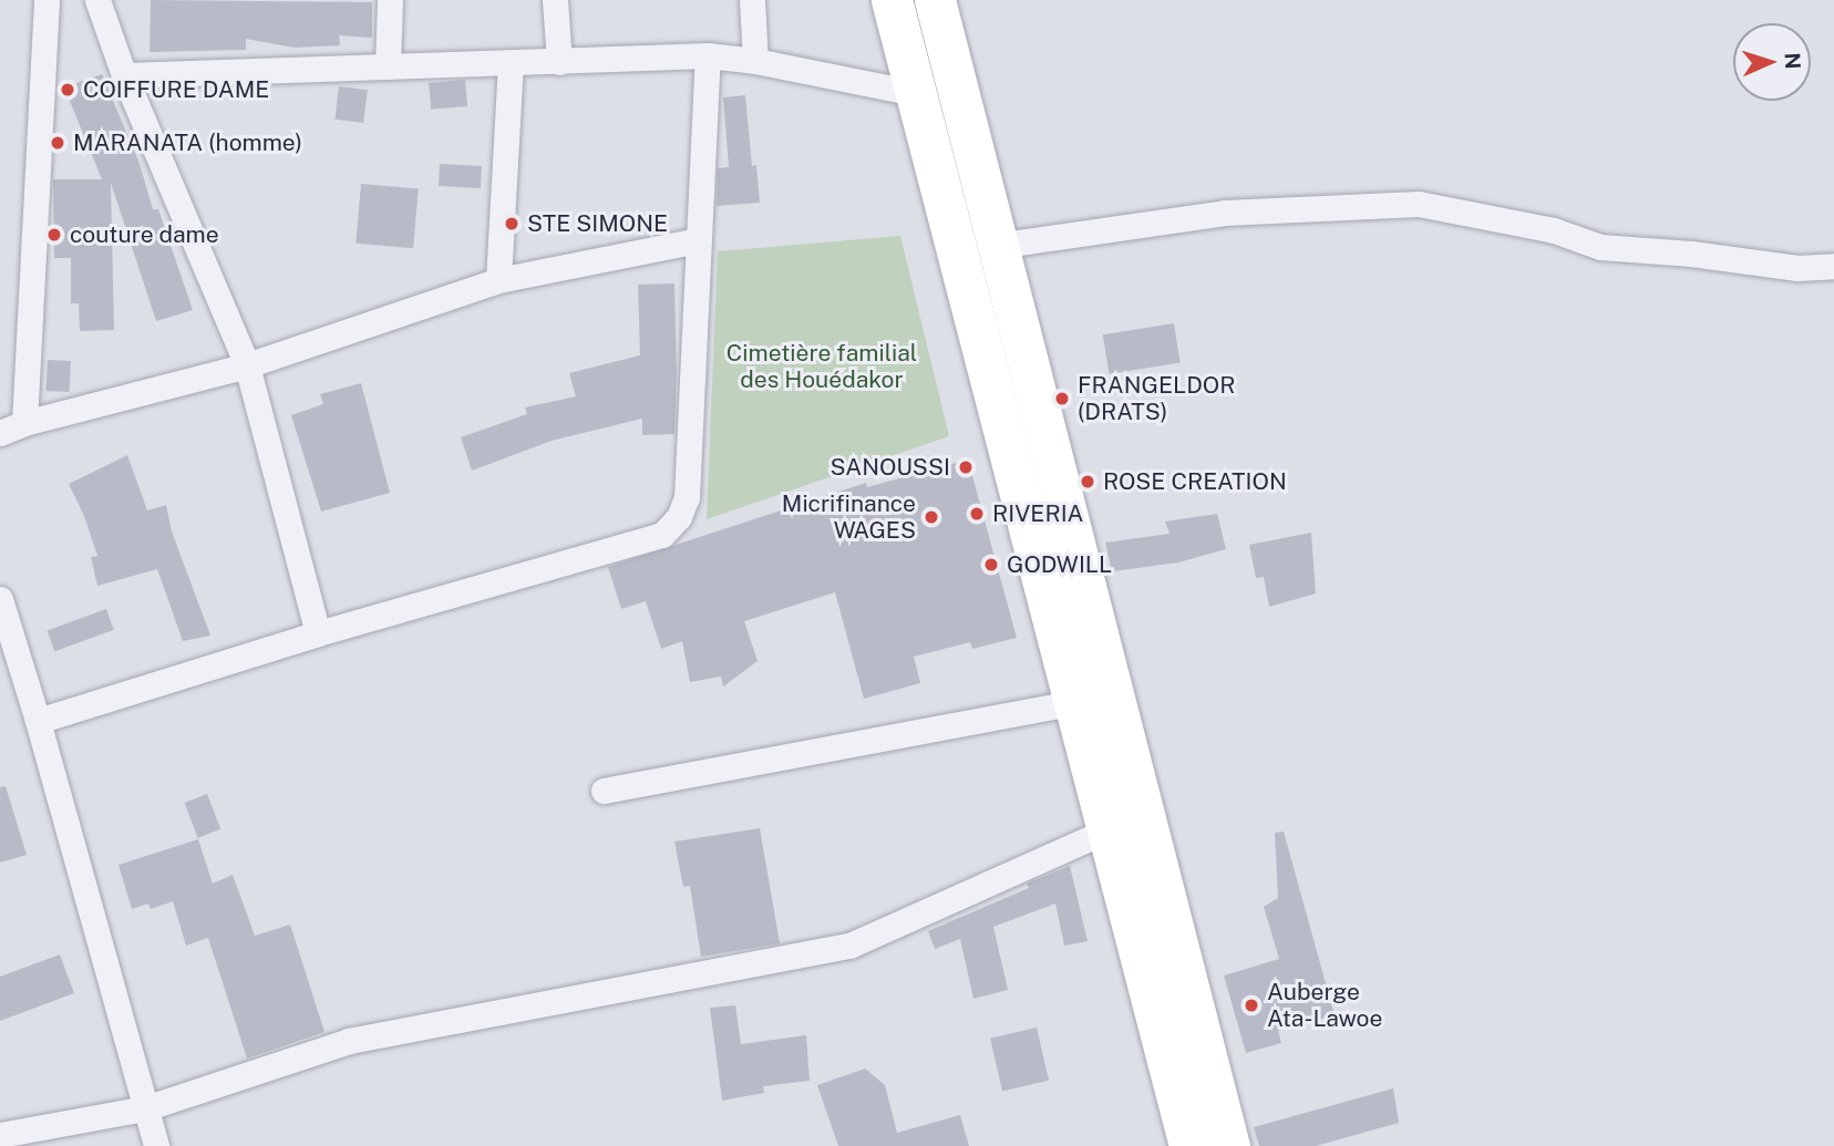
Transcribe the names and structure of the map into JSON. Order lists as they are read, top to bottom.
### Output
{
  "parks": ["Cimetière familial des Houédakor"],
  "places": [
    "COIFFURE DAME",
    "MARANATA (homme)",
    "STE SIMONE",
    "couture dame",
    "FRANGELDOR (DRATS)",
    "SANOUSSI",
    "ROSE CREATION",
    "RIVERIA",
    "Micrifinance WAGES",
    "GODWILL",
    "Auberge Ata-Lawoe"
  ],
  "north": "right"
}
